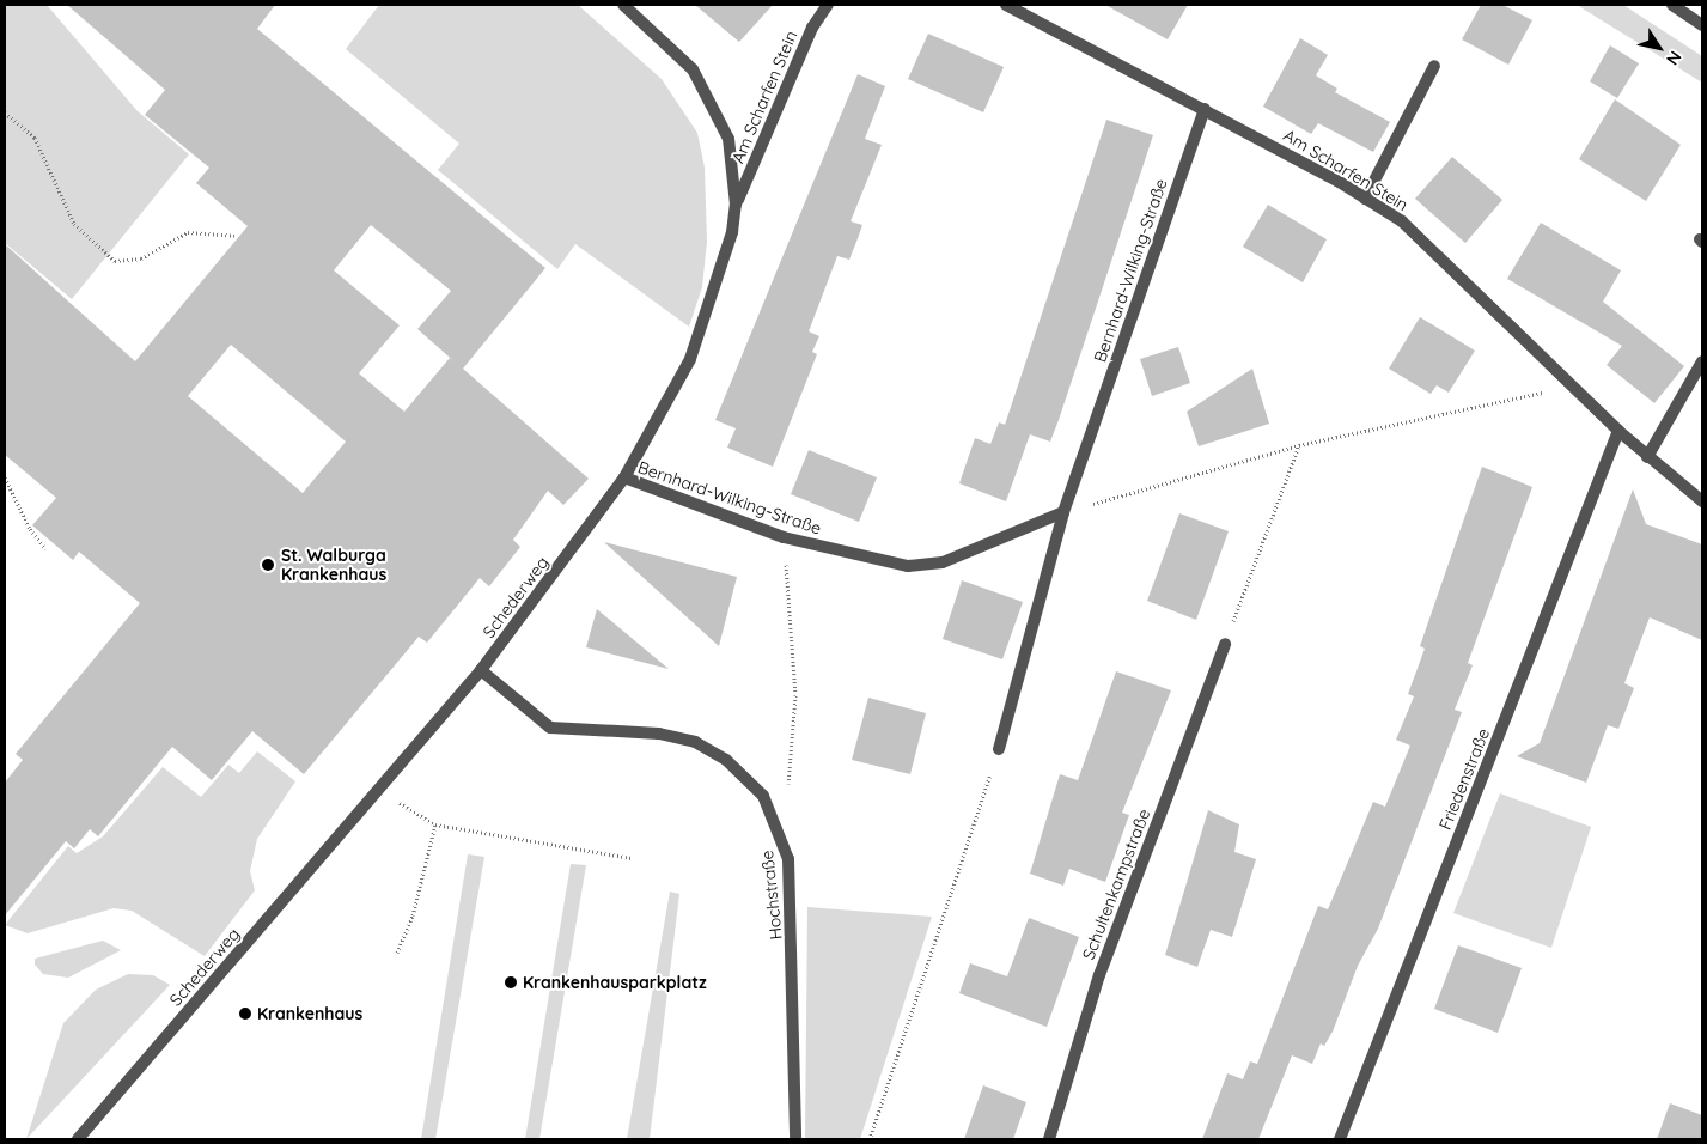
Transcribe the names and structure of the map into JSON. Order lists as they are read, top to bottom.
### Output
{
  "streets": {
    "street": [
      "Am Scharfen Stein",
      "Bernhard-Wilking-Straße",
      "Schederweg",
      "Friedenstraße",
      "Schultenkampstraße",
      "Hochstraße"
    ]
  },
  "crossings": [
    ["Am Scharfen Stein", "Bernhard-Wilking-Straße"],
    ["Am Scharfen Stein", "Schederweg"],
    ["Am Scharfen Stein", "Friedenstraße"],
    ["Bernhard-Wilking-Straße", "Schederweg"],
    ["Schederweg", "Hochstraße"]
  ],
  "places": ["St. Walburga Krankenhaus", "Krankenhausparkplatz", "Krankenhaus"],
  "north": "bottom right"
}
